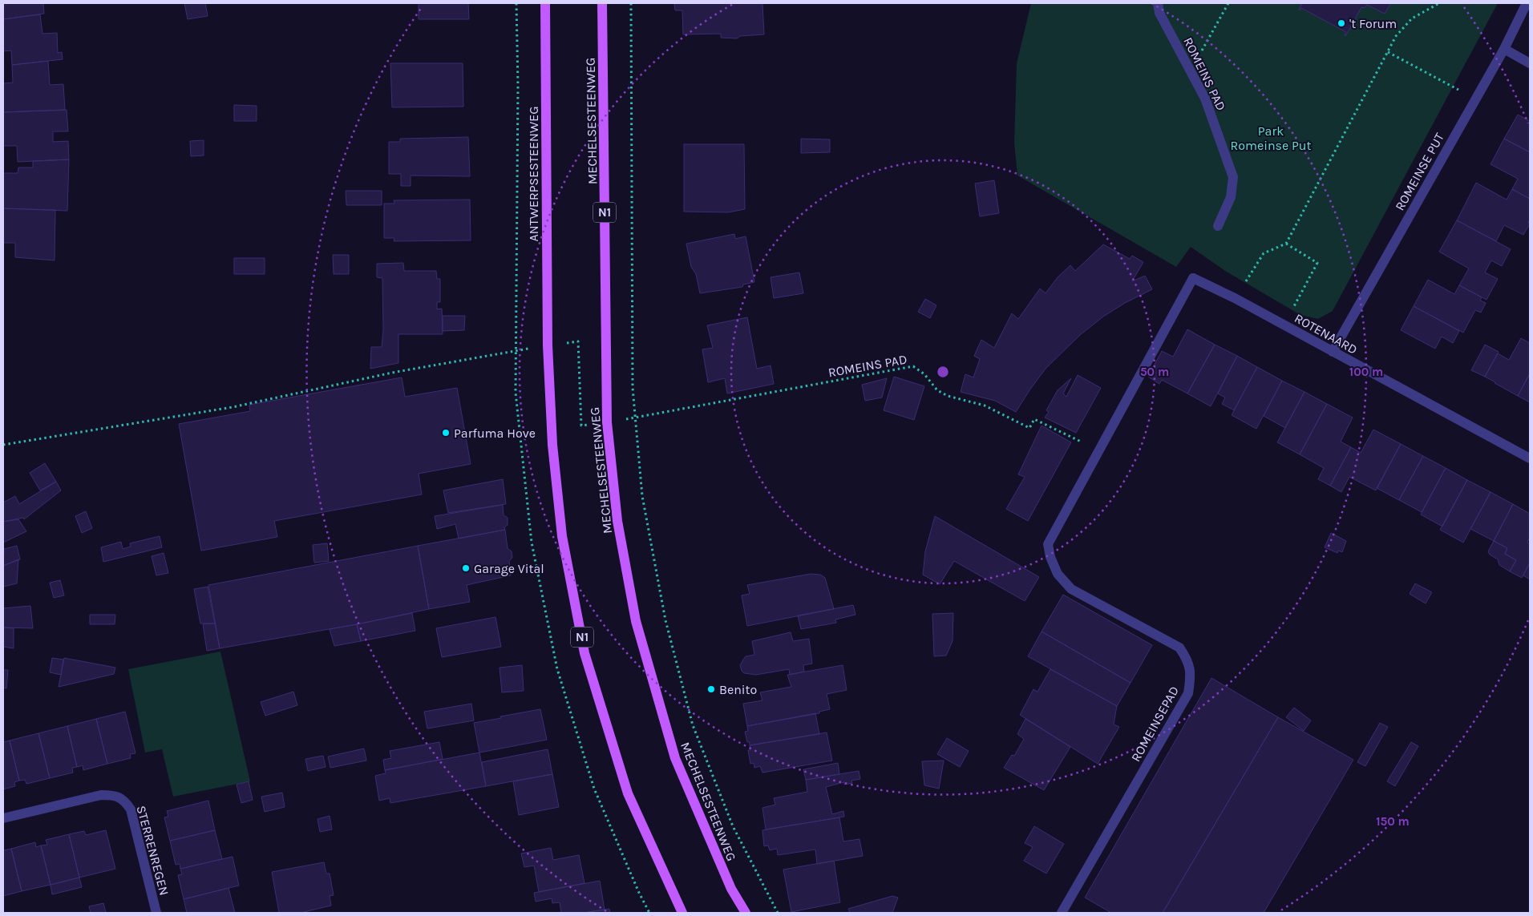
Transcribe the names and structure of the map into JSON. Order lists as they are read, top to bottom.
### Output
{
  "streets": {
    "main road": ["MECHELSESTEENWEG", "ANTWERPSESTEENWEG", "N1"],
    "street": [
      "ROMEINS PAD",
      "ROMEINSE PUT",
      "ROTENAARD",
      "ROMEINSEPAD",
      "STERRENREGEN"
    ]
  },
  "crossings": [
    ["ROMEINS PAD", "ROMEINSEPAD"],
    ["ROMEINSE PUT", "ROTENAARD"],
    ["ANTWERPSESTEENWEG", "N1"],
    ["ROTENAARD", "ROMEINSEPAD"]
  ],
  "parks": ["Park Romeinse Put"],
  "places": [
    "'t Forum",
    "Parfuma Hove",
    "Garage Vital",
    "Benito"
  ],
  "rings": ["50 m", "100 m", "150 m"]
}
